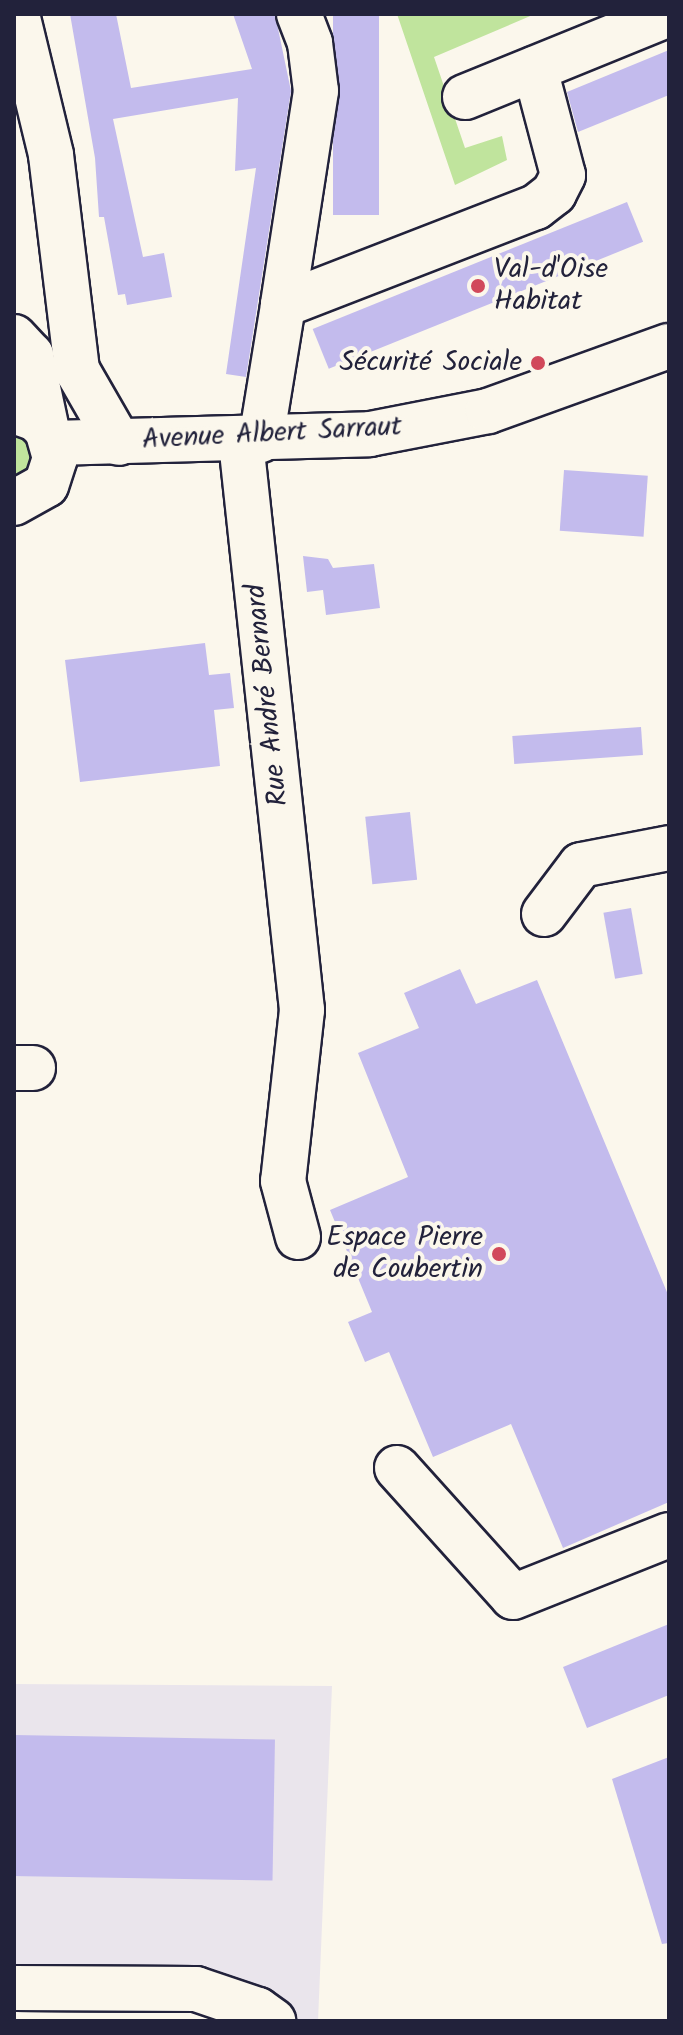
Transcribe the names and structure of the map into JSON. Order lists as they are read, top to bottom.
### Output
{
  "streets": {
    "street": ["Avenue Albert Sarraut", "Rue André Bernard"]
  },
  "crossings": [
    ["Avenue Albert Sarraut", "Rue André Bernard"]
  ],
  "places": ["Val-d'Oise Habitat", "Sécurité Sociale", "Espace Pierre de Coubertin"]
}
